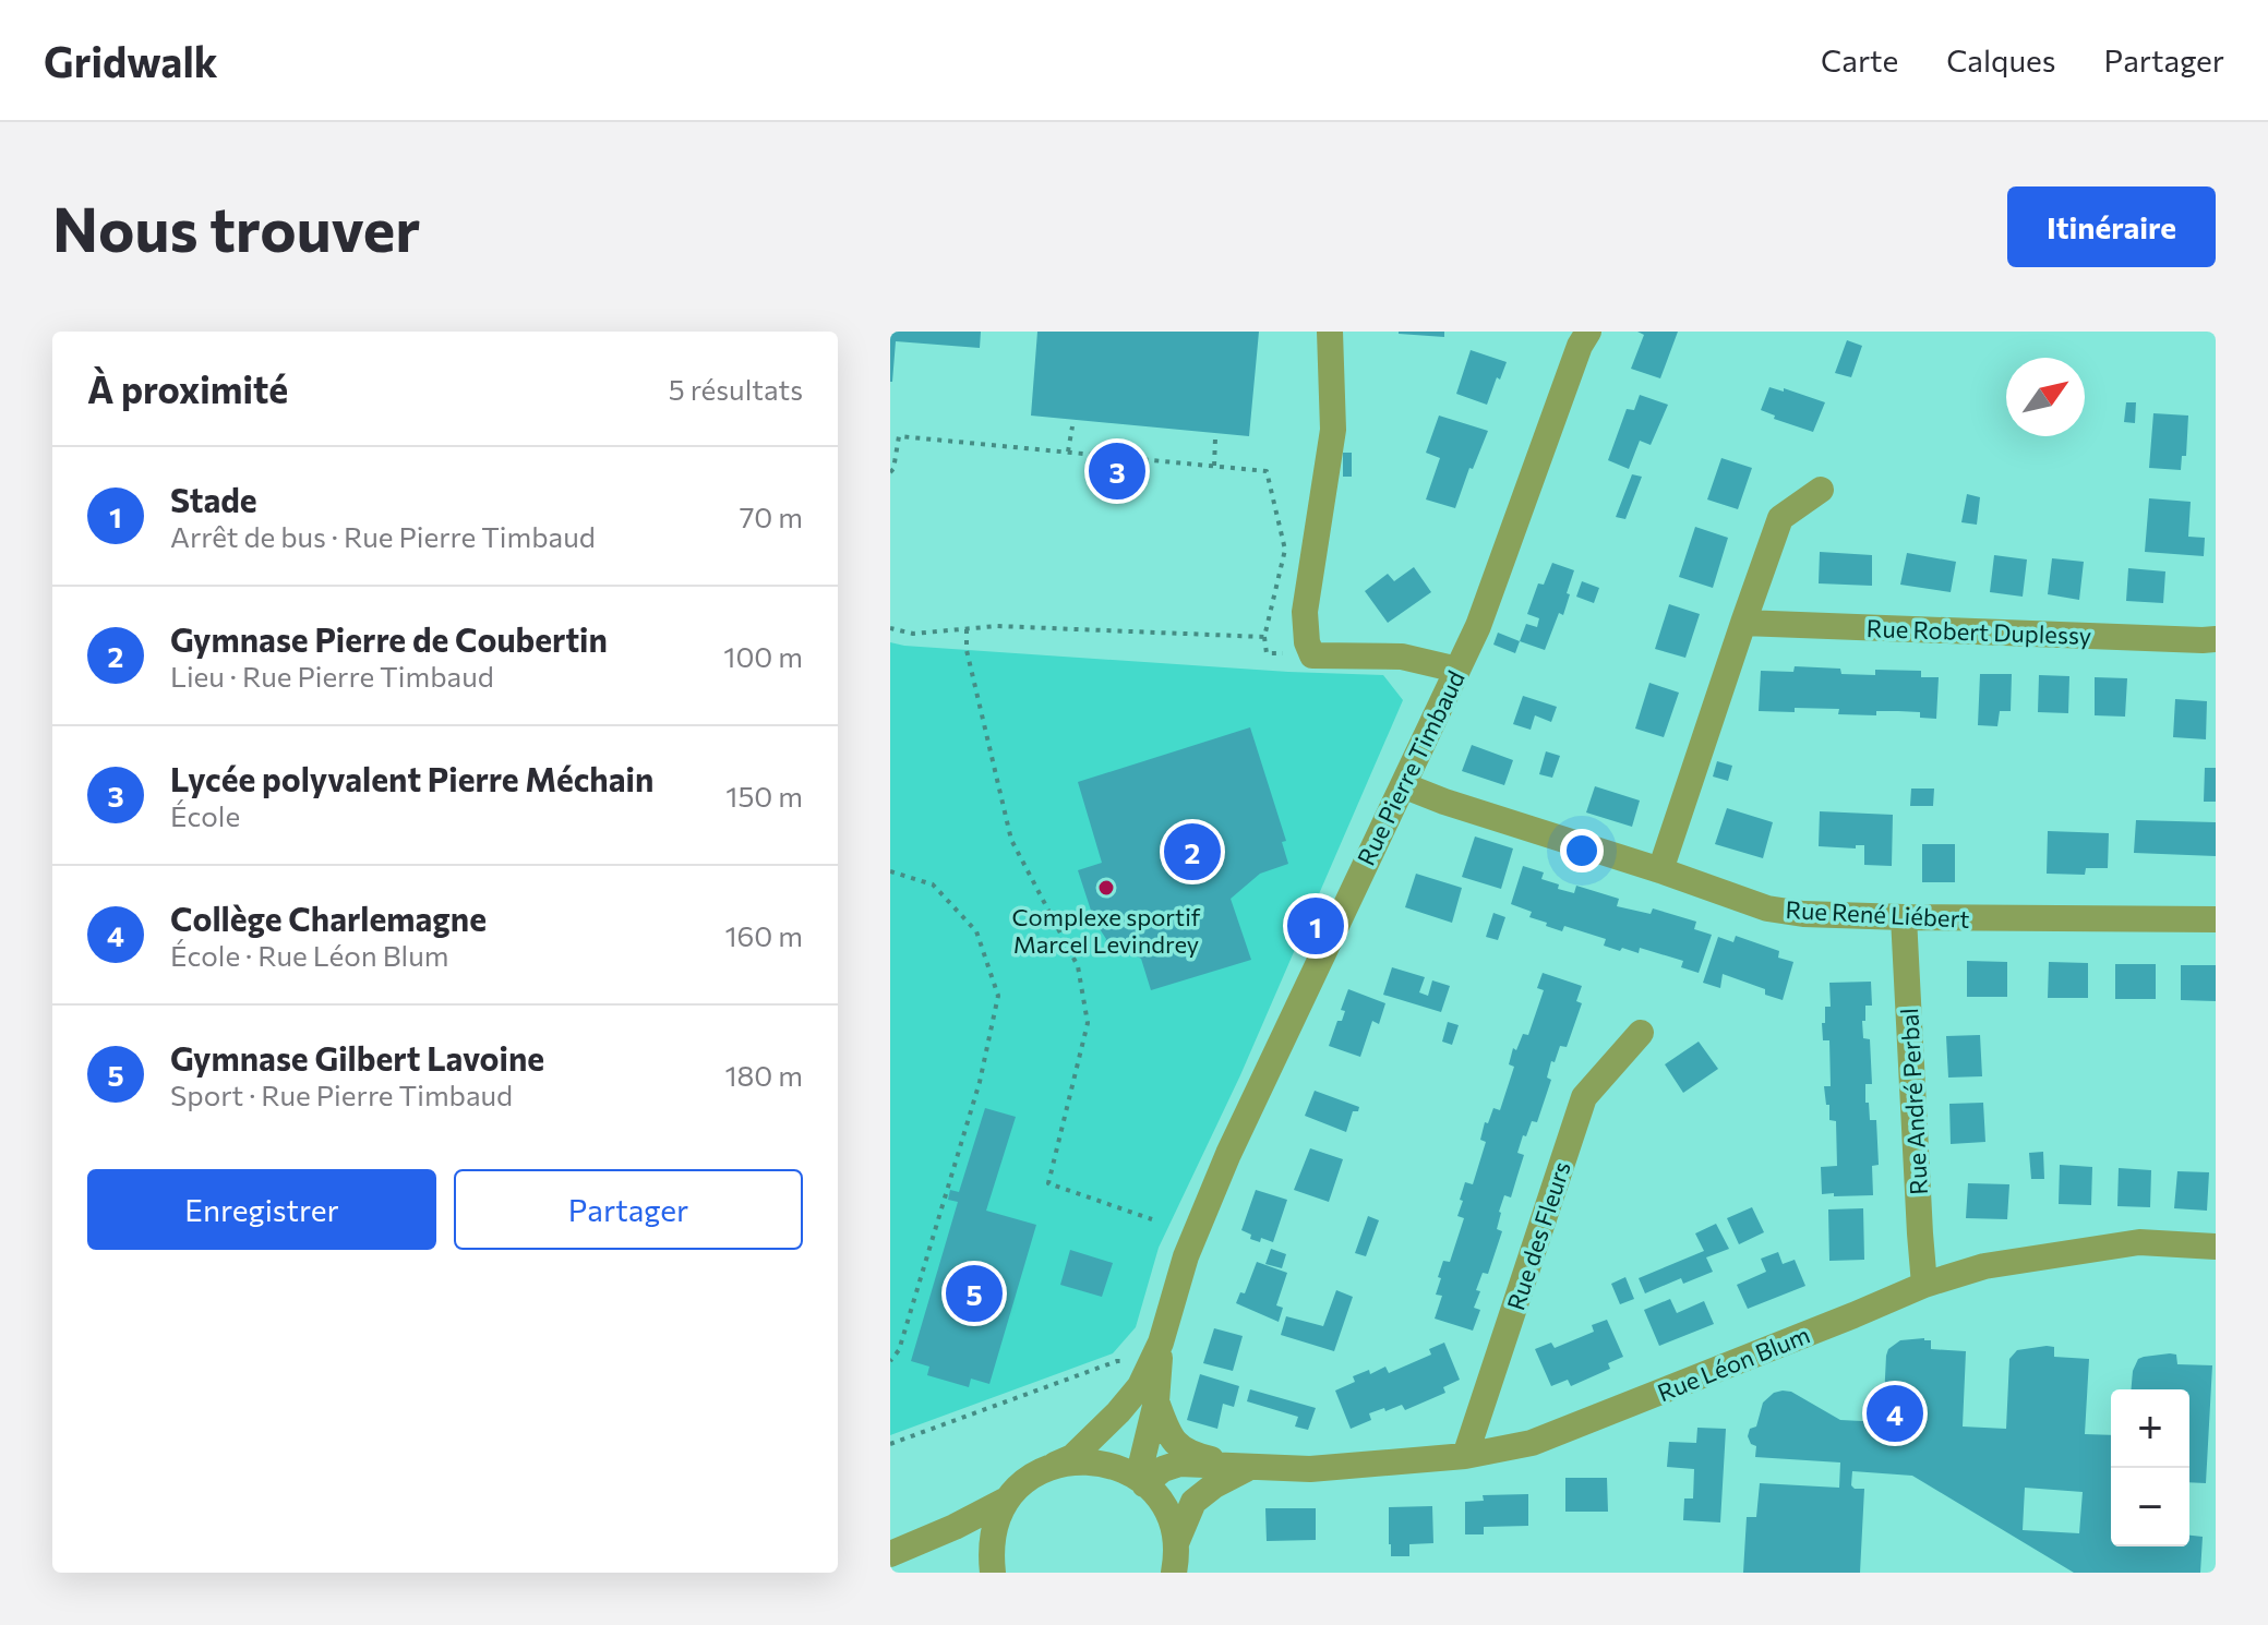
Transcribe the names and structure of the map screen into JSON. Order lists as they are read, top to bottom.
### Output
{
  "streets": {
    "street": [
      "Rue Robert Duplessy",
      "Rue Pierre Timbaud",
      "Rue René Liébert",
      "Rue André Perbal",
      "Rue des Fleurs",
      "Rue Léon Blum"
    ]
  },
  "crossings": [
    ["Rue Pierre Timbaud", "Rue René Liébert"],
    ["Rue Pierre Timbaud", "Rue Léon Blum"],
    ["Rue René Liébert", "Rue André Perbal"],
    ["Rue André Perbal", "Rue Léon Blum"],
    ["Rue des Fleurs", "Rue Léon Blum"]
  ],
  "places": ["Complexe sportif Marcel Levindrey"],
  "north": "top right",
  "page": {
    "header": "Gridwalk",
    "nav": ["Carte", "Calques", "Partager"],
    "buttons": [
      "Itinéraire",
      ["Enregistrer", "Partager"]
    ],
    "title": "Nous trouver",
    "heading": ["À proximité", "5 résultats"],
    "pins": [
      "3",
      "2",
      "1",
      "5",
      "4"
    ],
    "list": [
      {
        "mark": "1",
        "name": "Stade",
        "note": "Arrêt de bus · Rue Pierre Timbaud",
        "value": "70 m"
      },
      {
        "mark": "2",
        "name": "Gymnase Pierre de Coubertin",
        "note": "Lieu · Rue Pierre Timbaud",
        "value": "100 m"
      },
      {
        "mark": "3",
        "name": "Lycée polyvalent Pierre Méchain",
        "note": "École",
        "value": "150 m"
      },
      {
        "mark": "4",
        "name": "Collège Charlemagne",
        "note": "École · Rue Léon Blum",
        "value": "160 m"
      },
      {
        "mark": "5",
        "name": "Gymnase Gilbert Lavoine",
        "note": "Sport · Rue Pierre Timbaud",
        "value": "180 m"
      }
    ],
    "map_buttons": ["+", "−"]
  }
}
